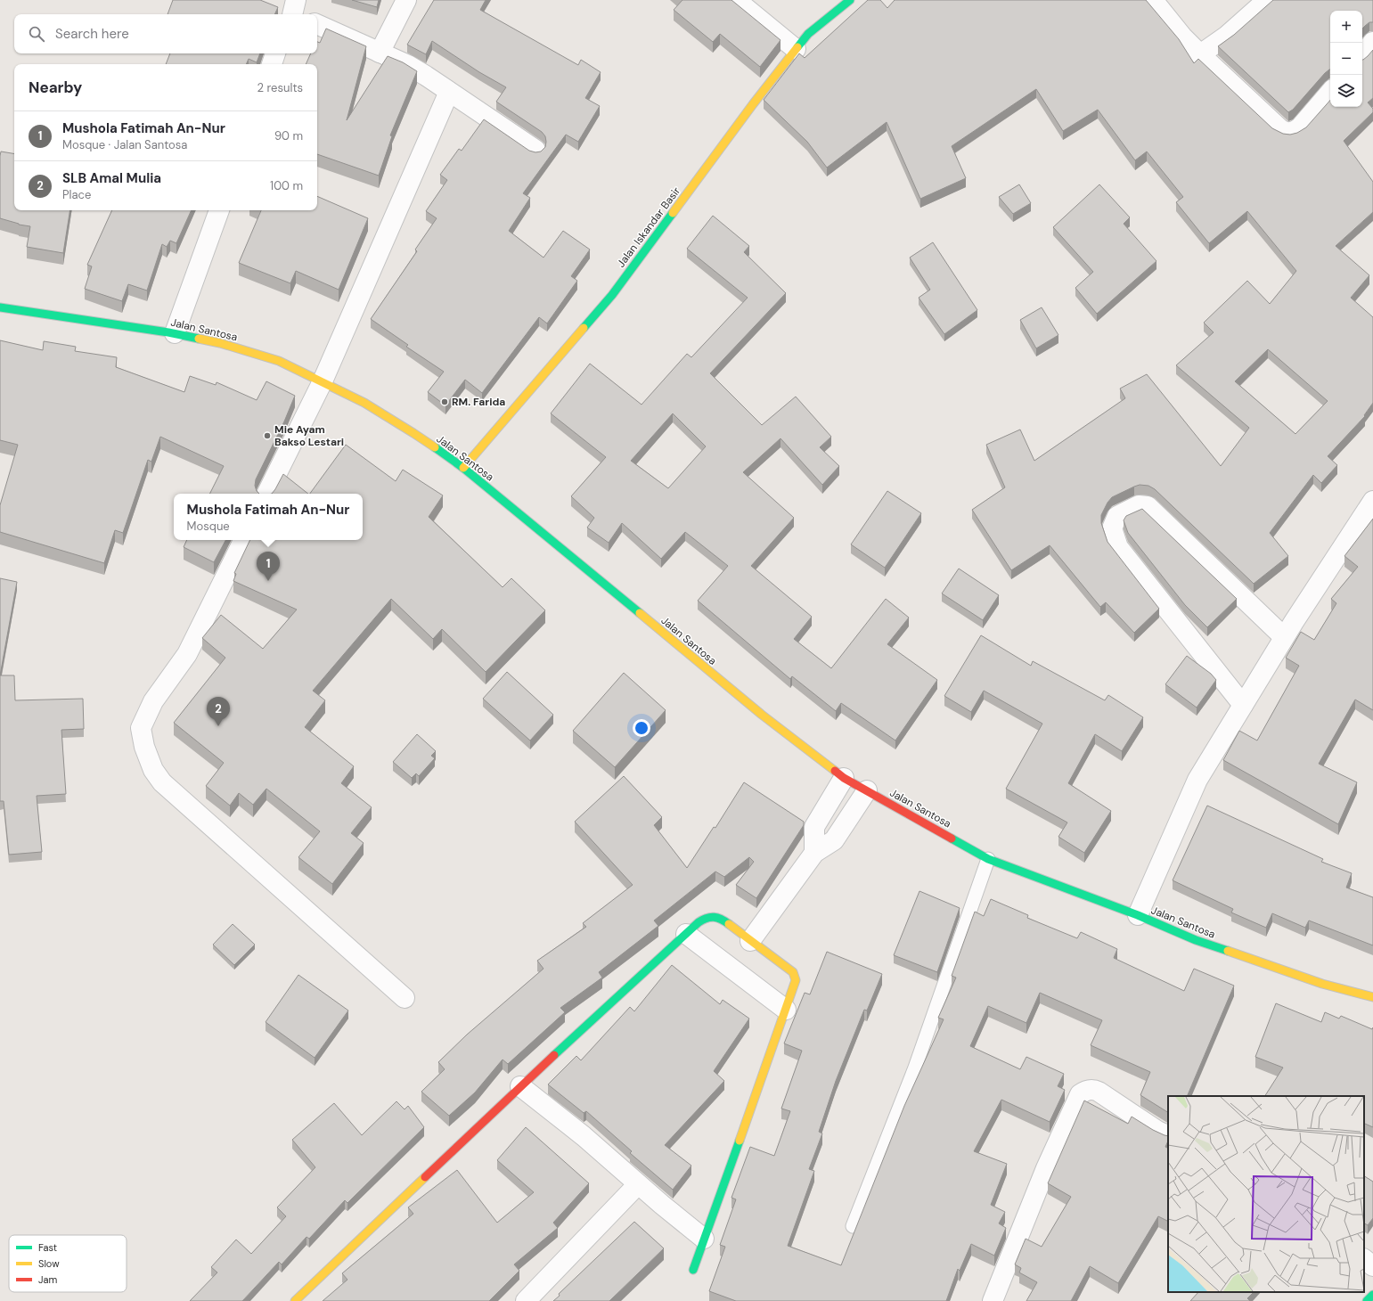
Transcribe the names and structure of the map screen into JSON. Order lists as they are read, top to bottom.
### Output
{
  "streets": {
    "street": ["Jalan Iskandar Basir", "Jalan Santosa"]
  },
  "crossings": [
    ["Jalan Iskandar Basir", "Jalan Santosa"]
  ],
  "places": ["RM. Farida", "Mie Ayam Bakso Lestari"],
  "legend": ["Fast", "Slow", "Jam"],
  "page": {
    "map_buttons": ["+", "−"],
    "search": "Search here",
    "heading": ["Nearby", "2 results"],
    "list": [
      {
        "mark": "1",
        "name": "Mushola Fatimah An-Nur",
        "note": "Mosque · Jalan Santosa",
        "value": "90 m"
      },
      {
        "mark": "2",
        "name": "SLB Amal Mulia",
        "note": "Place",
        "value": "100 m"
      }
    ],
    "popup": ["Mushola Fatimah An-Nur", "Mosque"],
    "pins": ["1", "2"]
  }
}
